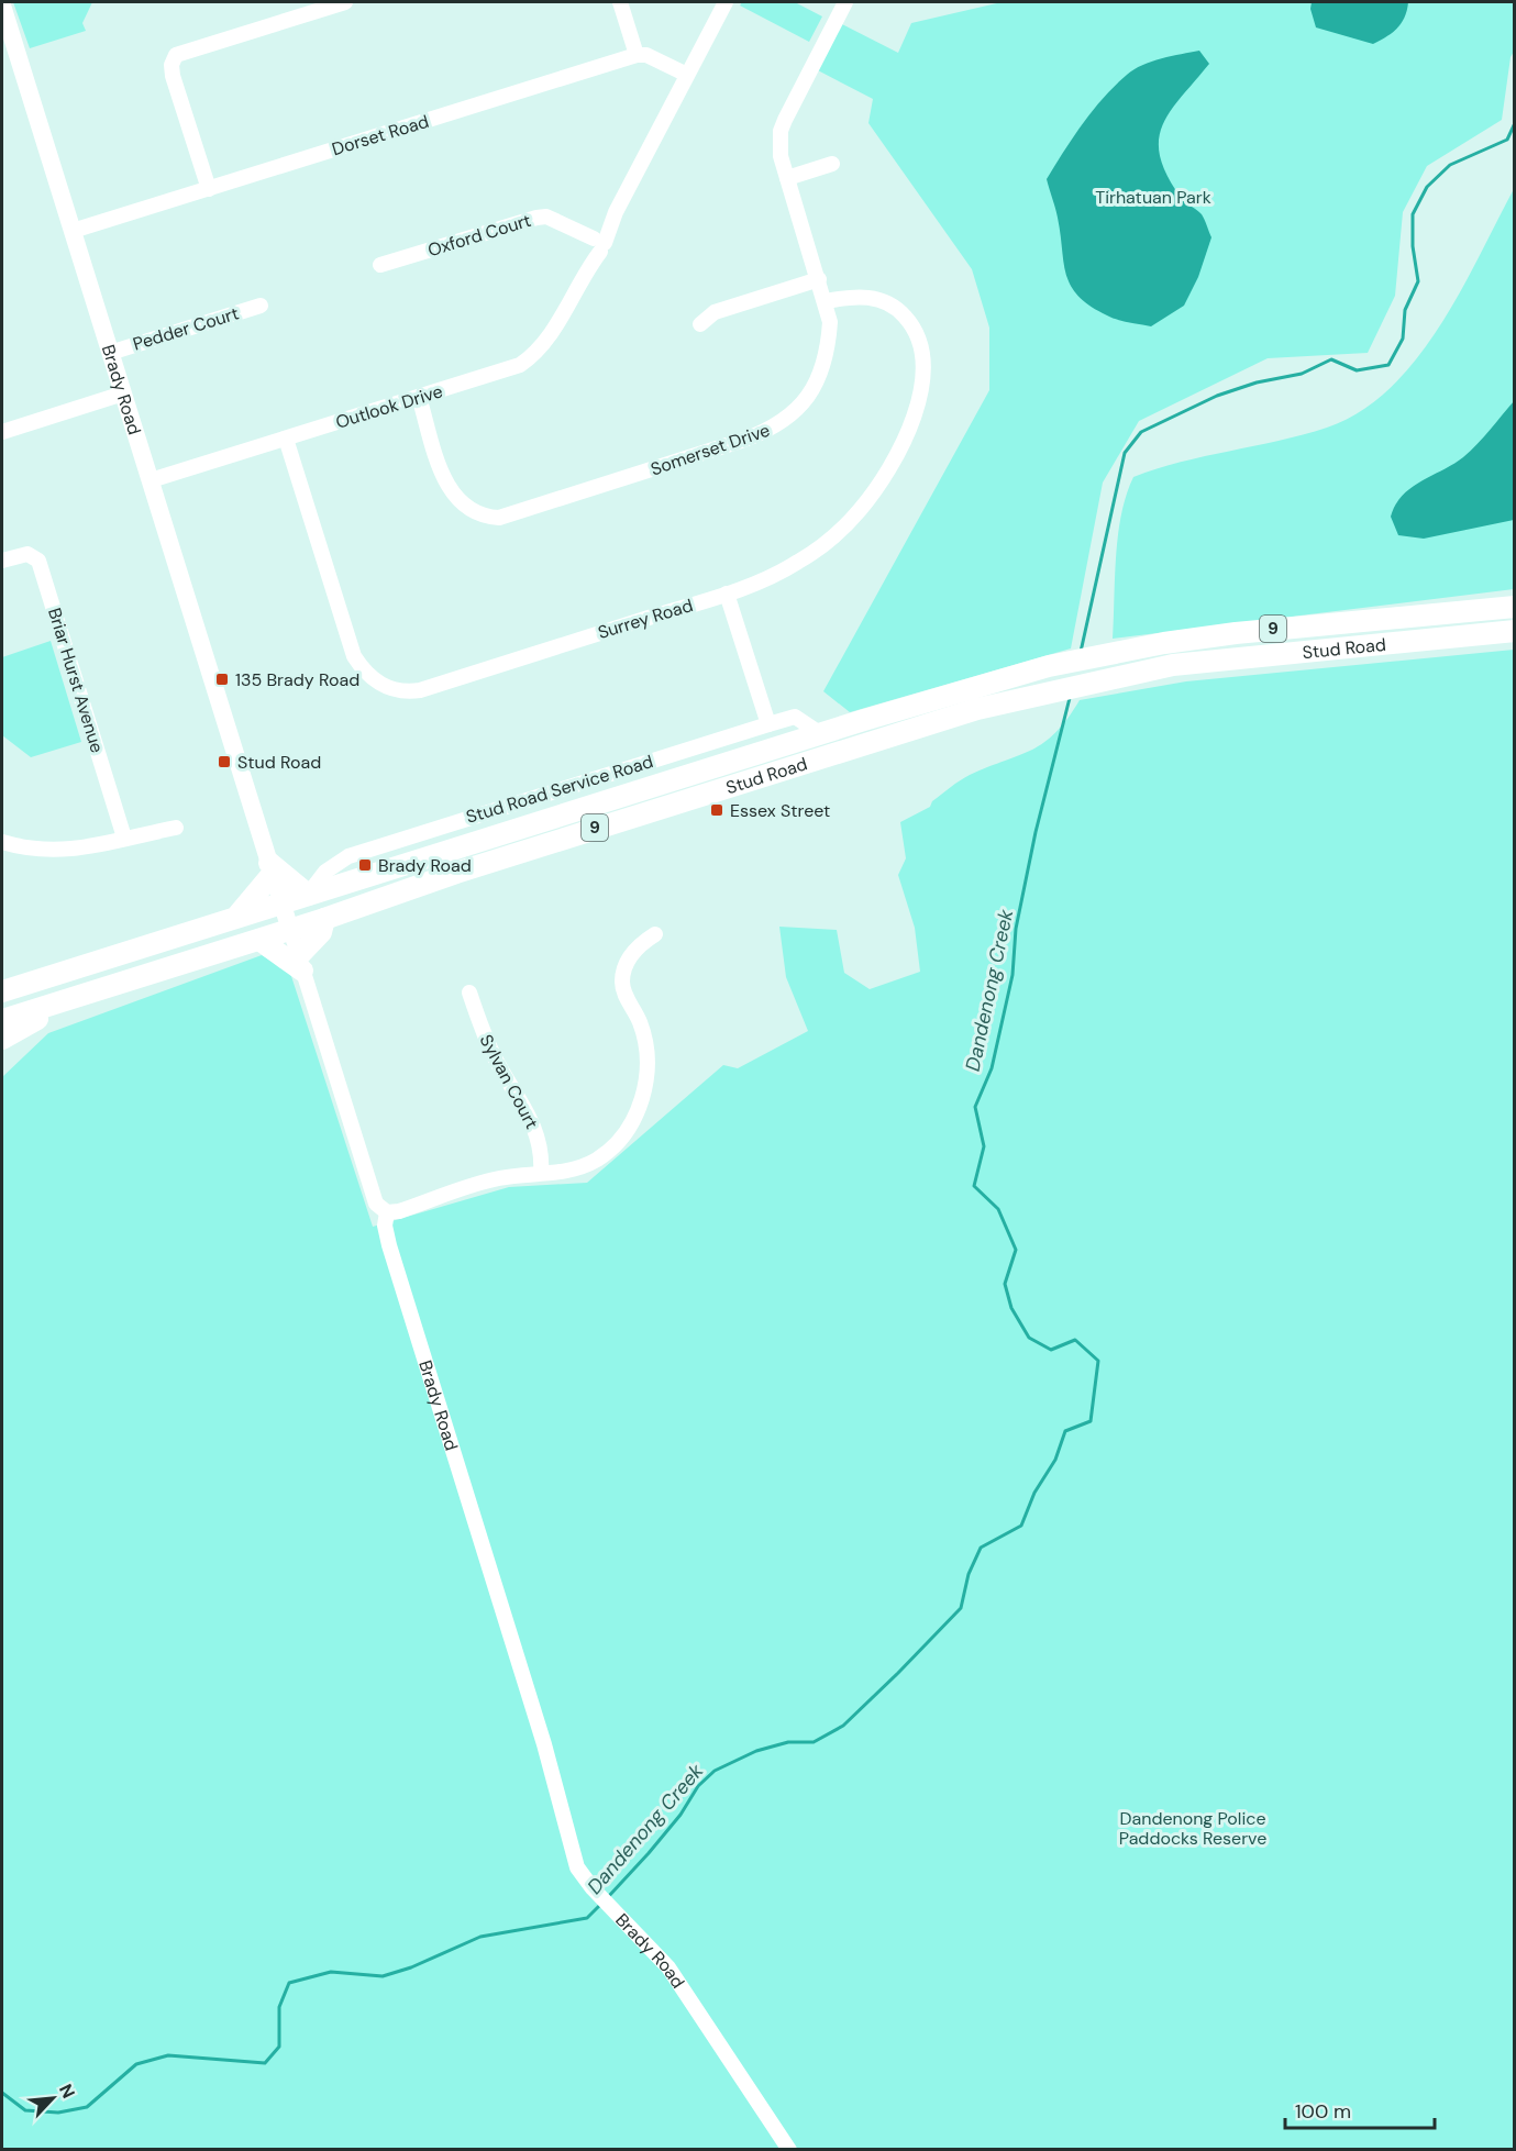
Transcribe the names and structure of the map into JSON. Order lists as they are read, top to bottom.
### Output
{
  "streets": {
    "highway": ["9", "Stud Road"],
    "main road": ["Brady Road"],
    "street": [
      "Dorset Road",
      "Oxford Court",
      "Pedder Court",
      "Outlook Drive",
      "Somerset Drive",
      "Surrey Road",
      "Briar Hurst Avenue",
      "Stud Road Service Road",
      "Sylvan Court"
    ]
  },
  "crossings": [
    ["Dorset Road", "Brady Road"],
    ["Oxford Court", "Outlook Drive"],
    ["Pedder Court", "Brady Road"],
    ["Brady Road", "Outlook Drive"],
    ["Brady Road", "Stud Road"],
    ["Outlook Drive", "Somerset Drive"],
    ["Outlook Drive", "Surrey Road"],
    ["Somerset Drive", "Surrey Road"],
    ["Stud Road", "Stud Road Service Road"]
  ],
  "water": ["Dandenong Creek"],
  "parks": ["Tirhatuan Park", "Dandenong Police Paddocks Reserve"],
  "places": {
    "transit": [
      "135 Brady Road",
      "Stud Road",
      "Essex Street",
      "Brady Road"
    ]
  },
  "scale_bar": "100 m",
  "north": "top right"
}
